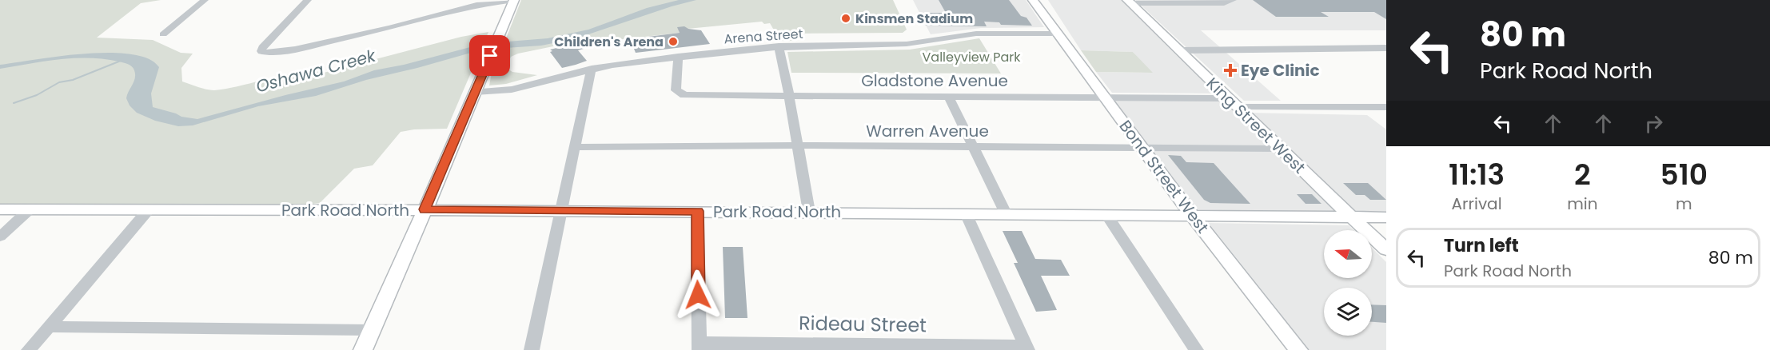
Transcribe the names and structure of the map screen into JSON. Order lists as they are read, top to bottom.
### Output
{
  "streets": {
    "main road": ["King Street West", "Bond Street West", "Park Road North"],
    "street": [
      "Arena Street",
      "Gladstone Avenue",
      "Warren Avenue",
      "Rideau Street"
    ]
  },
  "crossings": [
    ["Arena Street", "Gladstone Avenue"],
    ["Arena Street", "Bond Street West"],
    ["Gladstone Avenue", "King Street West"],
    ["Gladstone Avenue", "Bond Street West"],
    ["King Street West", "Warren Avenue"],
    ["King Street West", "Park Road North"],
    ["Warren Avenue", "Bond Street West"],
    ["Bond Street West", "Park Road North"]
  ],
  "water": ["Oshawa Creek"],
  "parks": ["Valleyview Park"],
  "places": {
    "other": ["Kinsmen Stadium", "Children's Arena"],
    "health": ["Eye Clinic"]
  },
  "north": "left",
  "page": {
    "turn": ["80 m", "Park Road North"],
    "eta": [
      "11:13",
      "Arrival",
      "2",
      "min",
      "510",
      "m"
    ],
    "list": [
      {
        "name": "Turn left",
        "note": "Park Road North",
        "value": "80 m"
      }
    ]
  }
}
